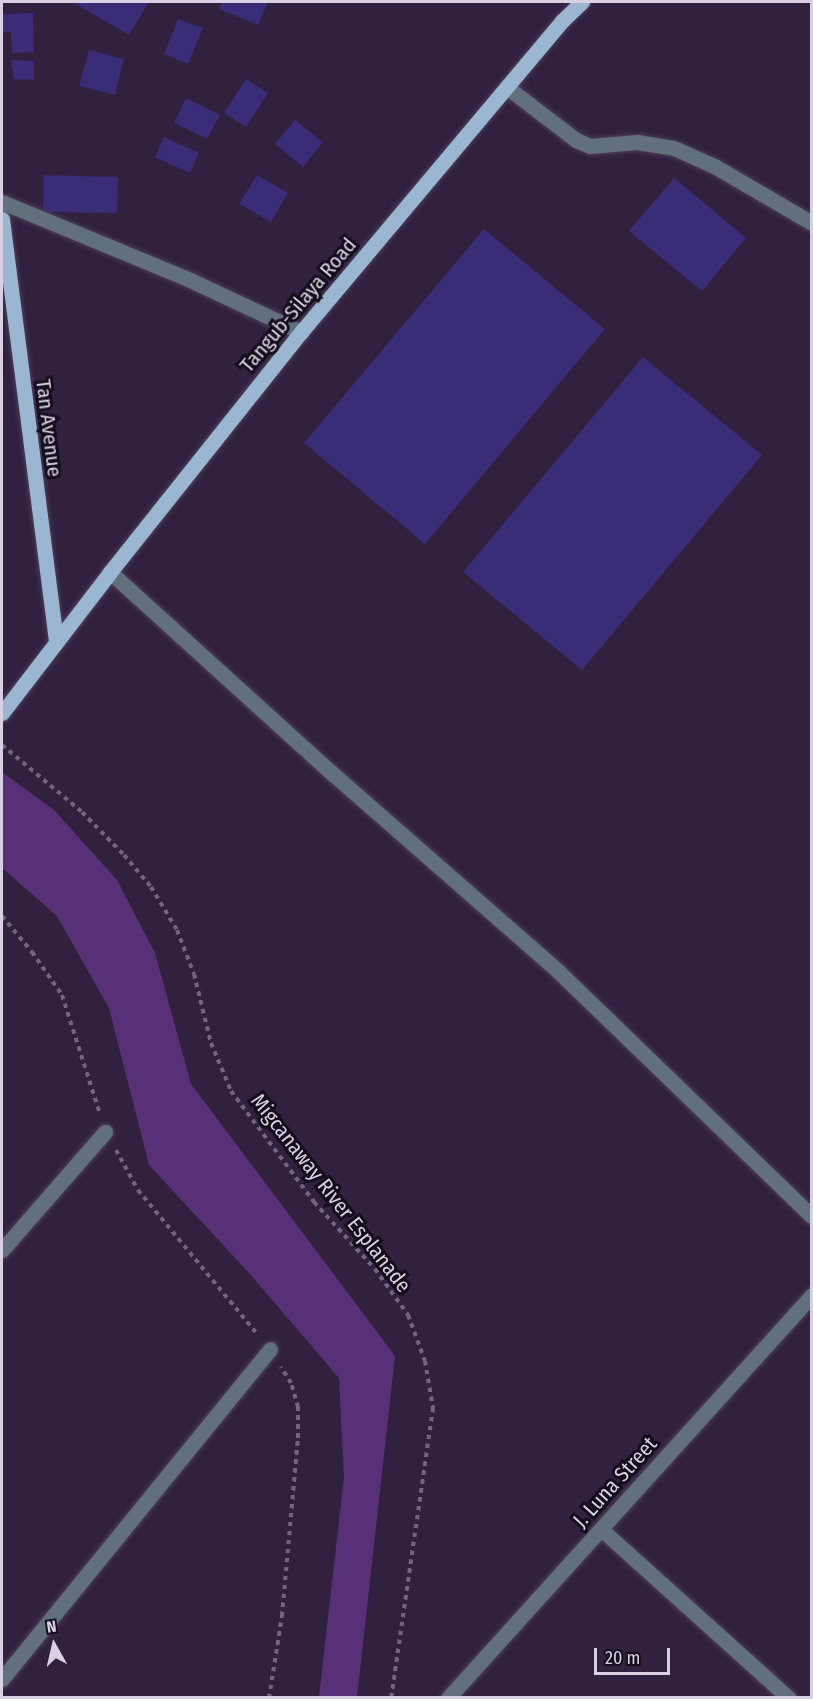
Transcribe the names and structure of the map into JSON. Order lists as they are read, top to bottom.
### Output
{
  "streets": {
    "main road": ["Tangub-Silaya Road", "Tan Avenue"],
    "street": ["J. Luna Street"],
    "path": ["Migcanaway River Esplanade"]
  },
  "crossings": [
    ["Tangub-Silaya Road", "Tan Avenue"]
  ],
  "scale_bar": "20 m",
  "north": "top"
}
